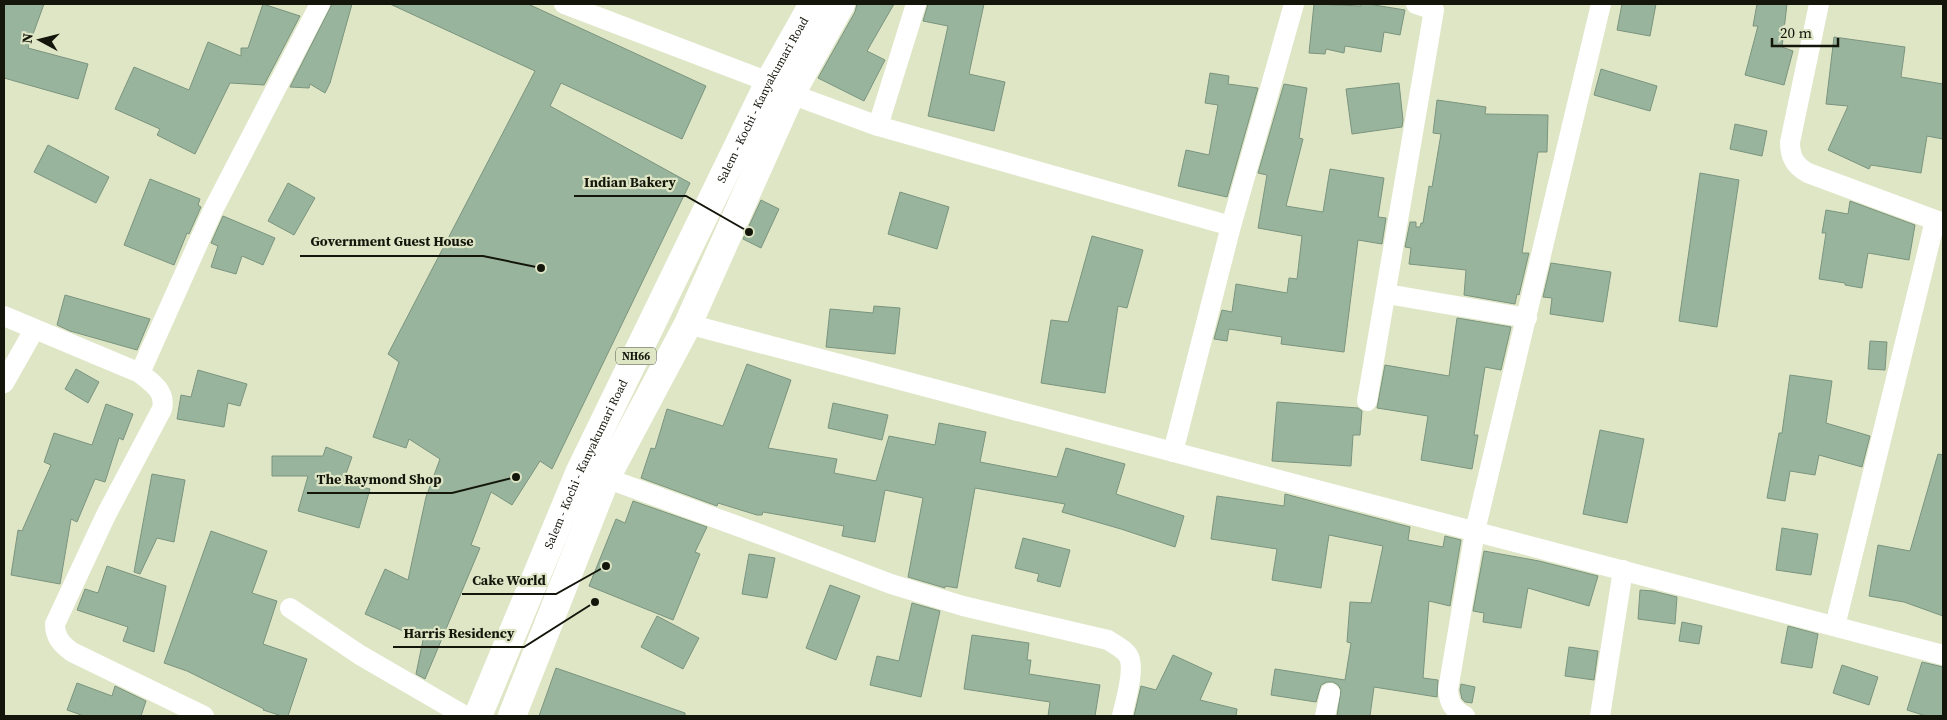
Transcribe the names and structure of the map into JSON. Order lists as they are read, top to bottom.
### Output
{
  "streets": {
    "highway": ["Salem - Kochi - Kanyakumari Road", "NH66"]
  },
  "places": [
    "Indian Bakery",
    "Government Guest House",
    "The Raymond Shop",
    "Cake World",
    "Harris Residency"
  ],
  "scale_bar": "20 m",
  "north": "left"
}
